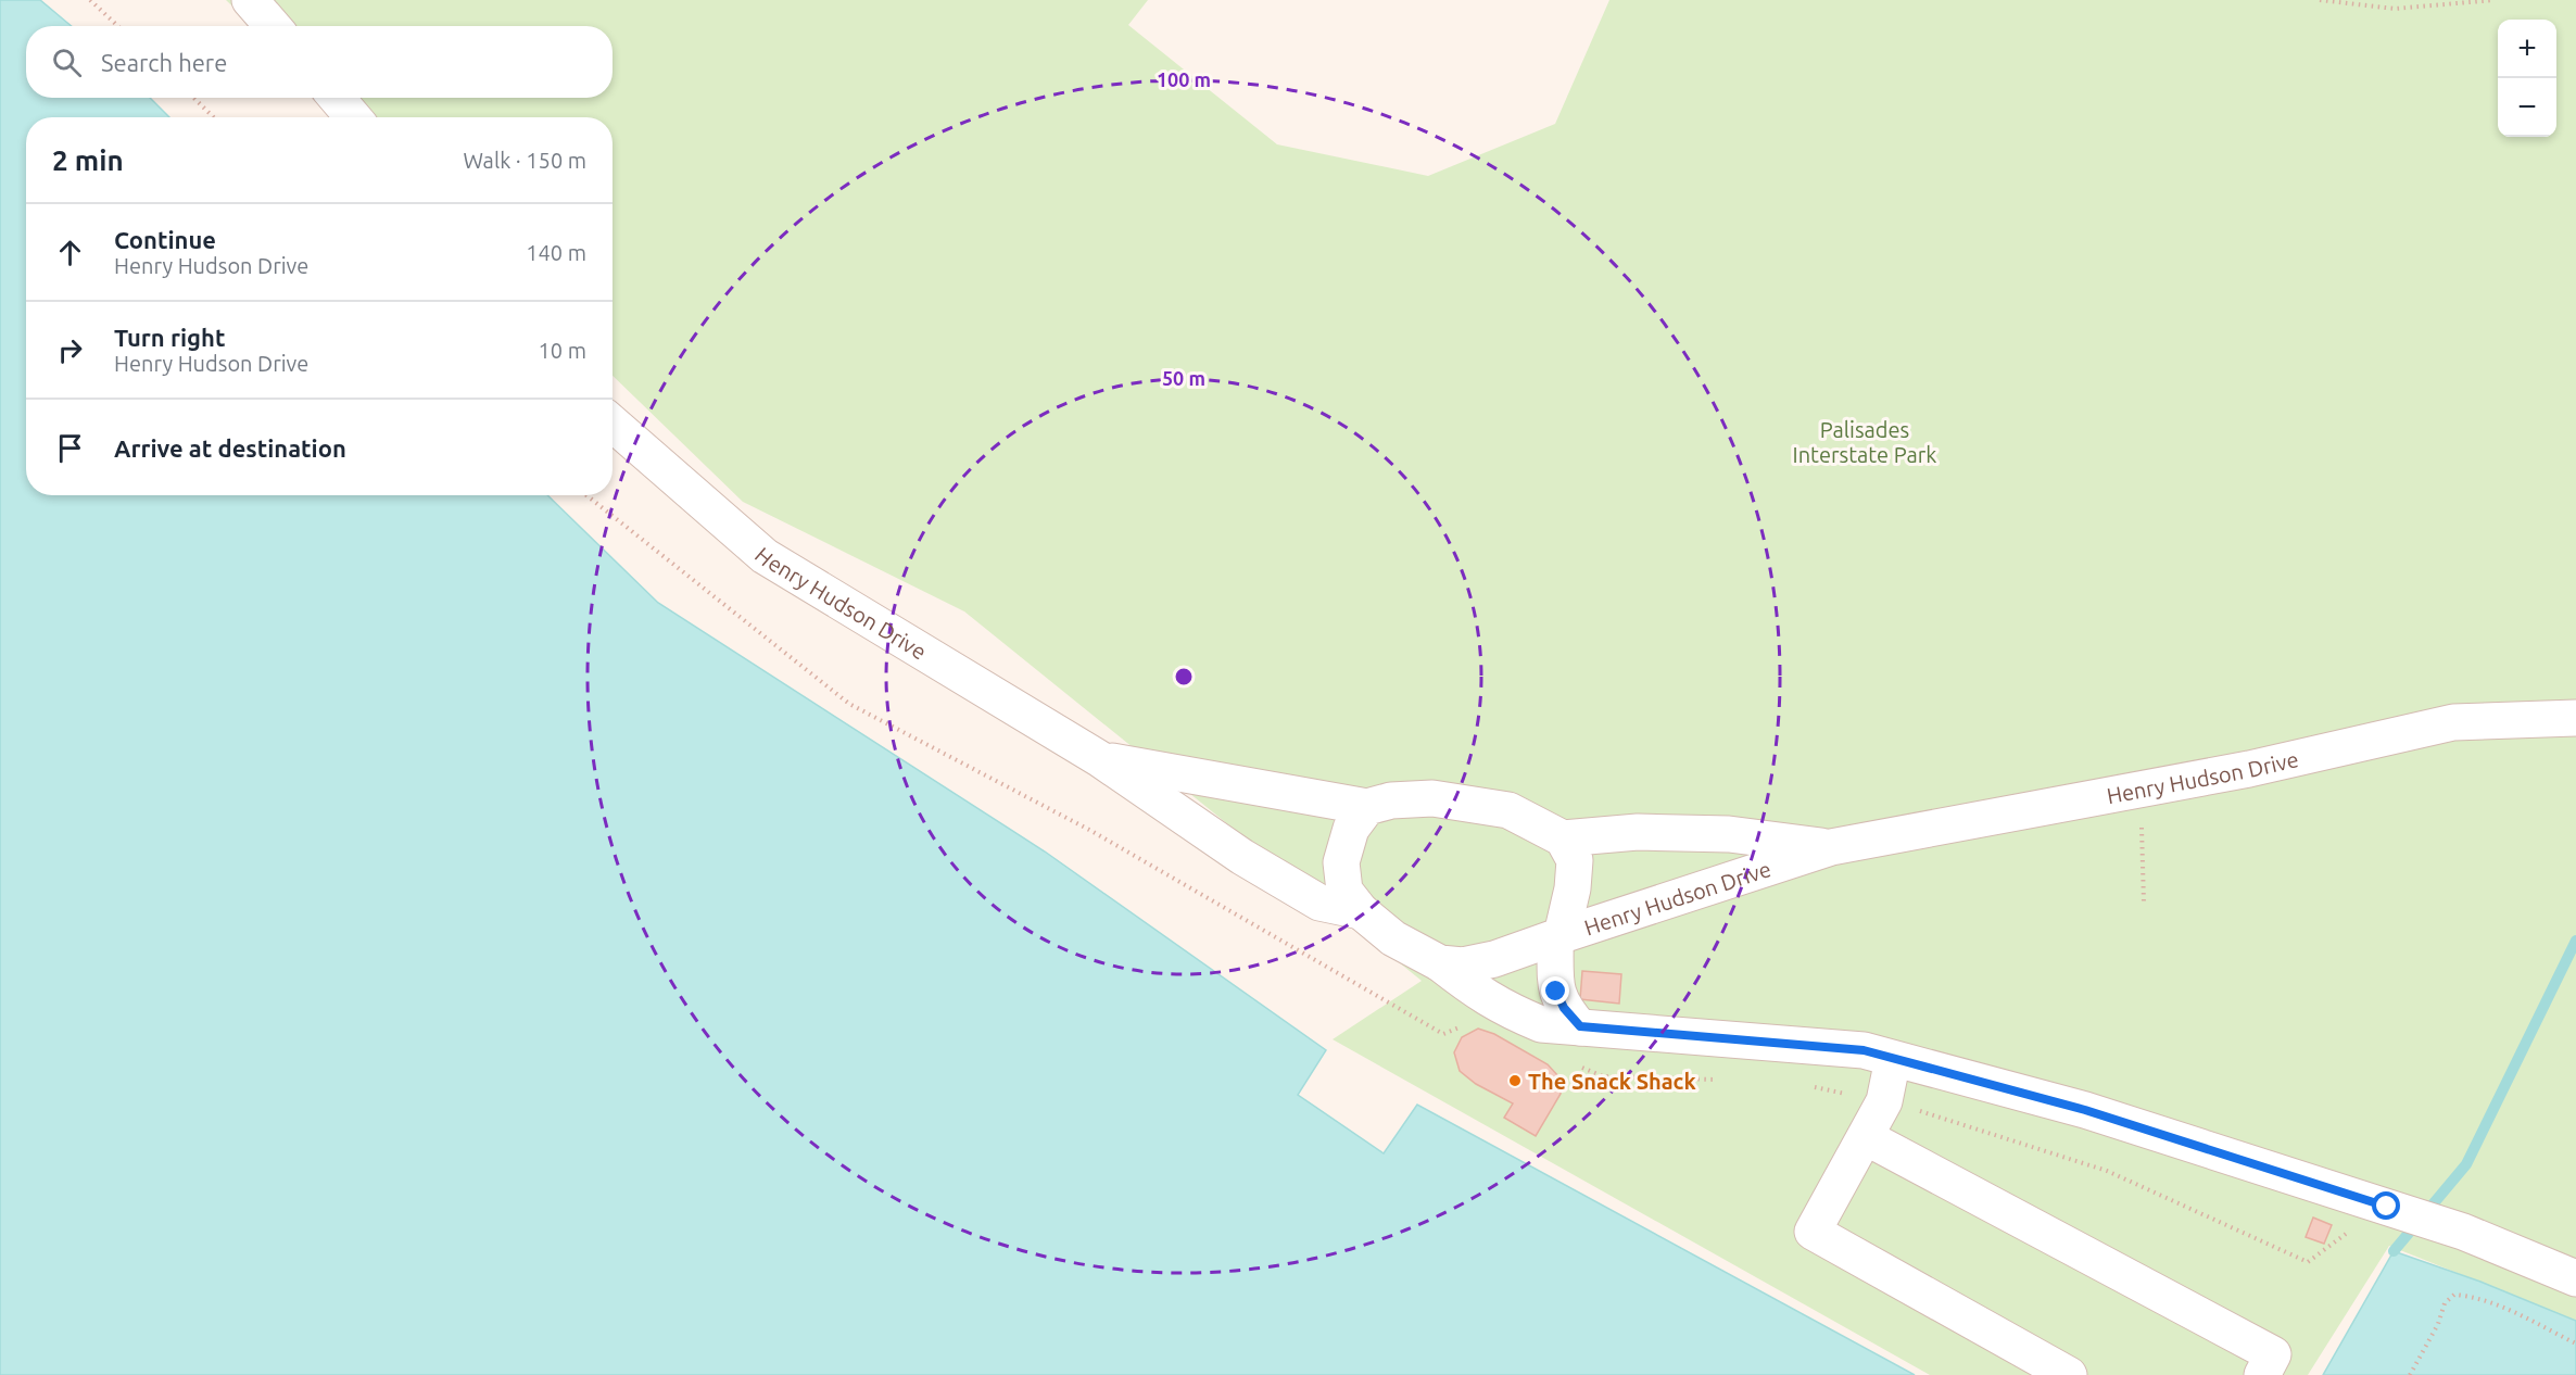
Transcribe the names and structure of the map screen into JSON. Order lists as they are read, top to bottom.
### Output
{
  "streets": {
    "street": ["Henry Hudson Drive"]
  },
  "parks": ["Palisades Interstate Park"],
  "places": ["The Snack Shack"],
  "page": {
    "map_buttons": ["+", "−"],
    "search": "Search here",
    "heading": ["2 min", "Walk · 150 m"],
    "list": [
      ["Continue", "Henry Hudson Drive", "140 m"],
      ["Turn right", "Henry Hudson Drive", "10 m"],
      "Arrive at destination"
    ]
  },
  "rings": ["100 m", "50 m"]
}
